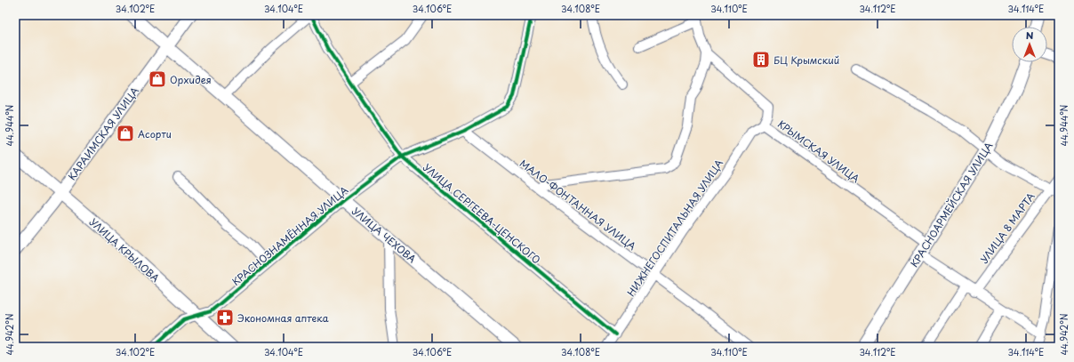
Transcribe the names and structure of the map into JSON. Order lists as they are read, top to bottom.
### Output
{
  "streets": {
    "main road": [
      "КАРАИМСКАЯ УЛИЦА",
      "КРАСНОАРМЕЙСКАЯ УЛИЦА",
      "УЛИЦА ЧЕХОВА",
      "УЛИЦА КРЫЛОВА"
    ],
    "street": [
      "КРЫМСКАЯ УЛИЦА",
      "МАЛО-ФОНТАННАЯ УЛИЦА",
      "УЛИЦА СЕРГЕЕВА-ЦЕНСКОГО",
      "НИЖНЕГОСПИТАЛЬНАЯ УЛИЦА",
      "УЛИЦА 8 МАРТА",
      "КРАСНОЗНАМЁННАЯ УЛИЦА"
    ]
  },
  "crossings": [
    ["КАРАИМСКАЯ УЛИЦА", "УЛИЦА КРЫЛОВА"],
    ["КРЫМСКАЯ УЛИЦА", "КРАСНОАРМЕЙСКАЯ УЛИЦА"],
    ["КРЫМСКАЯ УЛИЦА", "НИЖНЕГОСПИТАЛЬНАЯ УЛИЦА"],
    ["МАЛО-ФОНТАННАЯ УЛИЦА", "НИЖНЕГОСПИТАЛЬНАЯ УЛИЦА"],
    ["МАЛО-ФОНТАННАЯ УЛИЦА", "КРАСНОЗНАМЁННАЯ УЛИЦА"],
    ["УЛИЦА СЕРГЕЕВА-ЦЕНСКОГО", "НИЖНЕГОСПИТАЛЬНАЯ УЛИЦА"],
    ["УЛИЦА СЕРГЕЕВА-ЦЕНСКОГО", "КРАСНОЗНАМЁННАЯ УЛИЦА"],
    ["УЛИЦА ЧЕХОВА", "КРАСНОЗНАМЁННАЯ УЛИЦА"],
    ["КРАСНОЗНАМЁННАЯ УЛИЦА", "УЛИЦА КРЫЛОВА"]
  ],
  "places": {
    "building": ["БЦ Крымский"],
    "shop": ["Орхидея", "Асорти"],
    "pharmacy": ["Экономная аптека"]
  },
  "north": "top",
  "coordinates": [
    "34.102°E",
    "34.104°E",
    "34.106°E",
    "34.108°E",
    "34.110°E",
    "34.112°E",
    "34.114°E",
    "44.944°N",
    "44.942°N"
  ]
}
